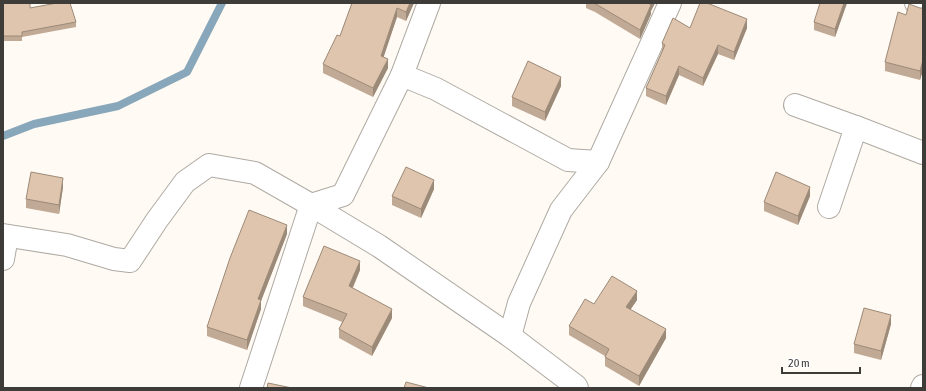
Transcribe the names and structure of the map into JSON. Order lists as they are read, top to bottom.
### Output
{
  "scale_bar": "20 m"
}
